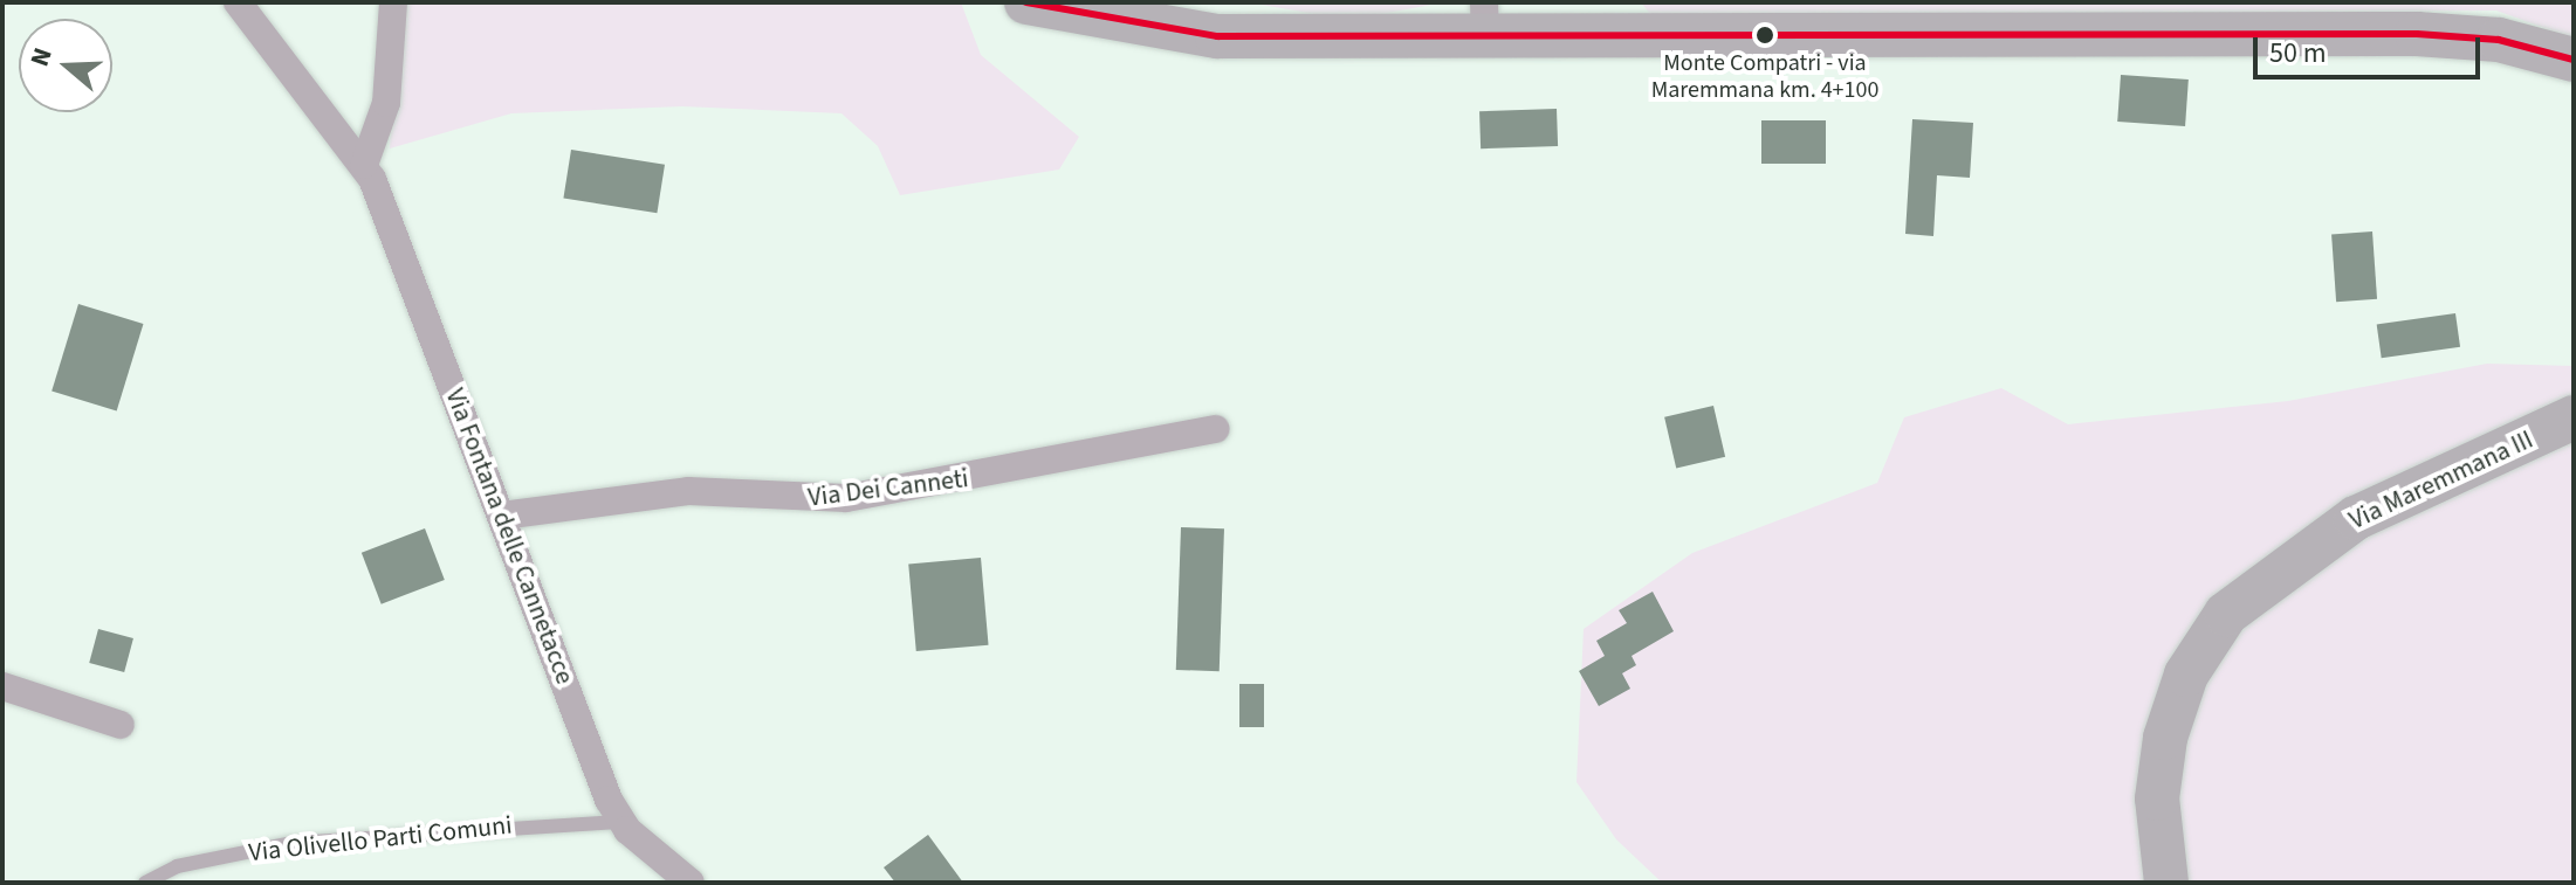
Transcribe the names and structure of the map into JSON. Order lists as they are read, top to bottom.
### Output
{
  "streets": {
    "main road": ["Via Maremmana III"],
    "street": ["Via Dei Canneti", "Via Fontana delle Cannetacce"],
    "lane": ["Via Olivello Parti Comuni"]
  },
  "crossings": [
    ["Via Dei Canneti", "Via Fontana delle Cannetacce"],
    ["Via Fontana delle Cannetacce", "Via Olivello Parti Comuni"]
  ],
  "places": ["Monte Compatri - via Maremmana km. 4+100"],
  "scale_bar": "50 m",
  "north": "left"
}
